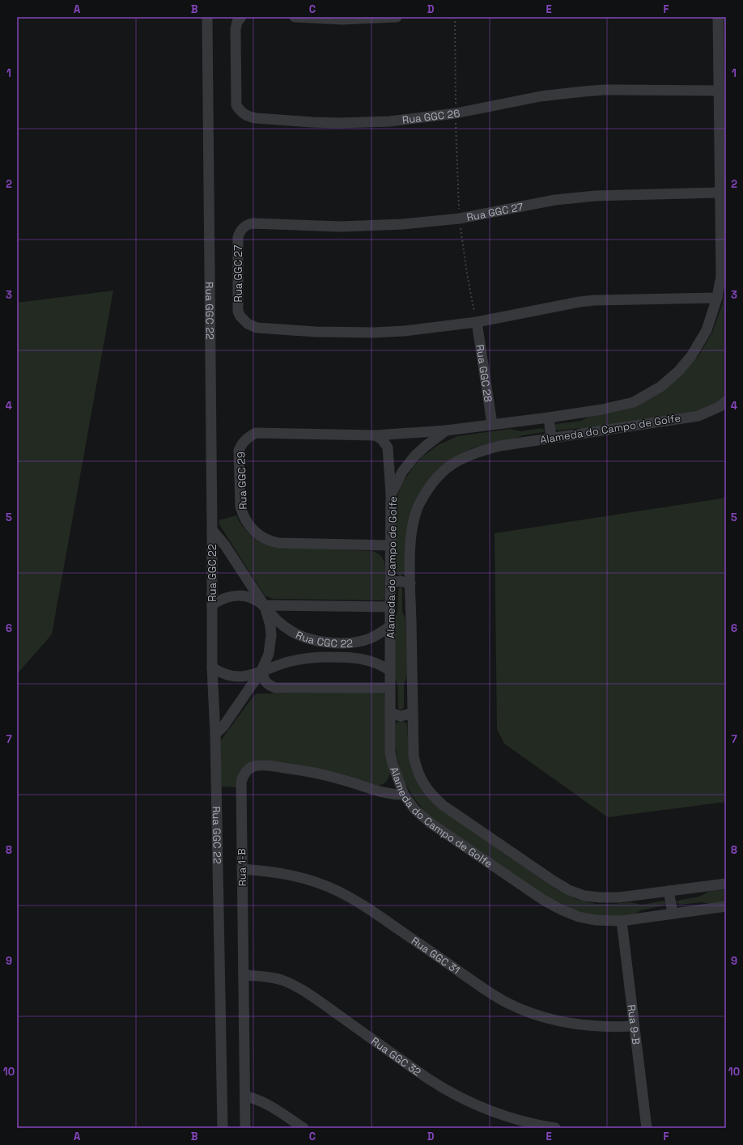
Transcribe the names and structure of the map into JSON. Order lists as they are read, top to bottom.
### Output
{
  "streets": {
    "street": [
      "Rua GGC 26",
      "Rua GGC 27",
      "Rua GGC 22",
      "Rua GGC 28",
      "Alameda do Campo de Golfe",
      "Rua GGC 29",
      "Rua CGC 22",
      "Rua 1-B",
      "Rua GGC 31",
      "Rua 9-B",
      "Rua GGC 32"
    ]
  },
  "crossings": [
    ["Rua GGC 26", "Alameda do Campo de Golfe"],
    ["Rua GGC 27", "Rua GGC 28"],
    ["Rua GGC 27", "Alameda do Campo de Golfe"],
    ["Rua GGC 22", "Rua CGC 22"],
    ["Rua GGC 28", "Alameda do Campo de Golfe"],
    ["Alameda do Campo de Golfe", "Rua GGC 29"],
    ["Alameda do Campo de Golfe", "Rua CGC 22"],
    ["Alameda do Campo de Golfe", "Rua 1-B"],
    ["Alameda do Campo de Golfe", "Rua 9-B"],
    ["Rua 1-B", "Rua GGC 31"],
    ["Rua 1-B", "Rua GGC 32"],
    ["Rua GGC 31", "Rua 9-B"]
  ],
  "grid": {
    "columns": [
      "A",
      "B",
      "C",
      "D",
      "E",
      "F"
    ],
    "rows": [
      "1",
      "2",
      "3",
      "4",
      "5",
      "6",
      "7",
      "8",
      "9",
      "10"
    ]
  }
}
